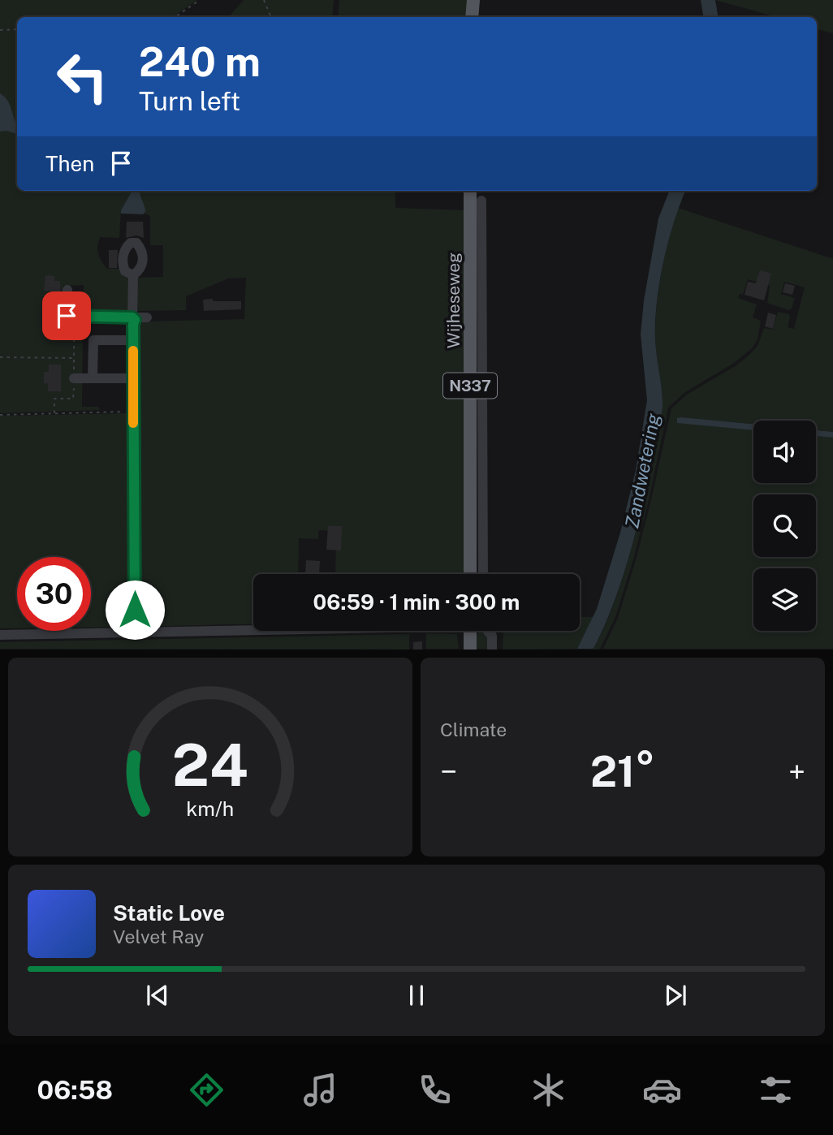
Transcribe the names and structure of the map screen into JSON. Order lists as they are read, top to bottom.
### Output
{
  "streets": {
    "main road": ["Wijheseweg", "N337"]
  },
  "water": ["Zandwetering"],
  "page": {
    "turn": ["240 m", "Turn left"],
    "then": "Then",
    "limit": "30",
    "trip": "06:59 · 1 min · 300 m",
    "tile": "Climate",
    "heat": ["−", "21°", "+"],
    "song": ["Static Love", "Velvet Ray"],
    "tabs": "06:58",
    "gauge": ["24", "km/h"]
  }
}
